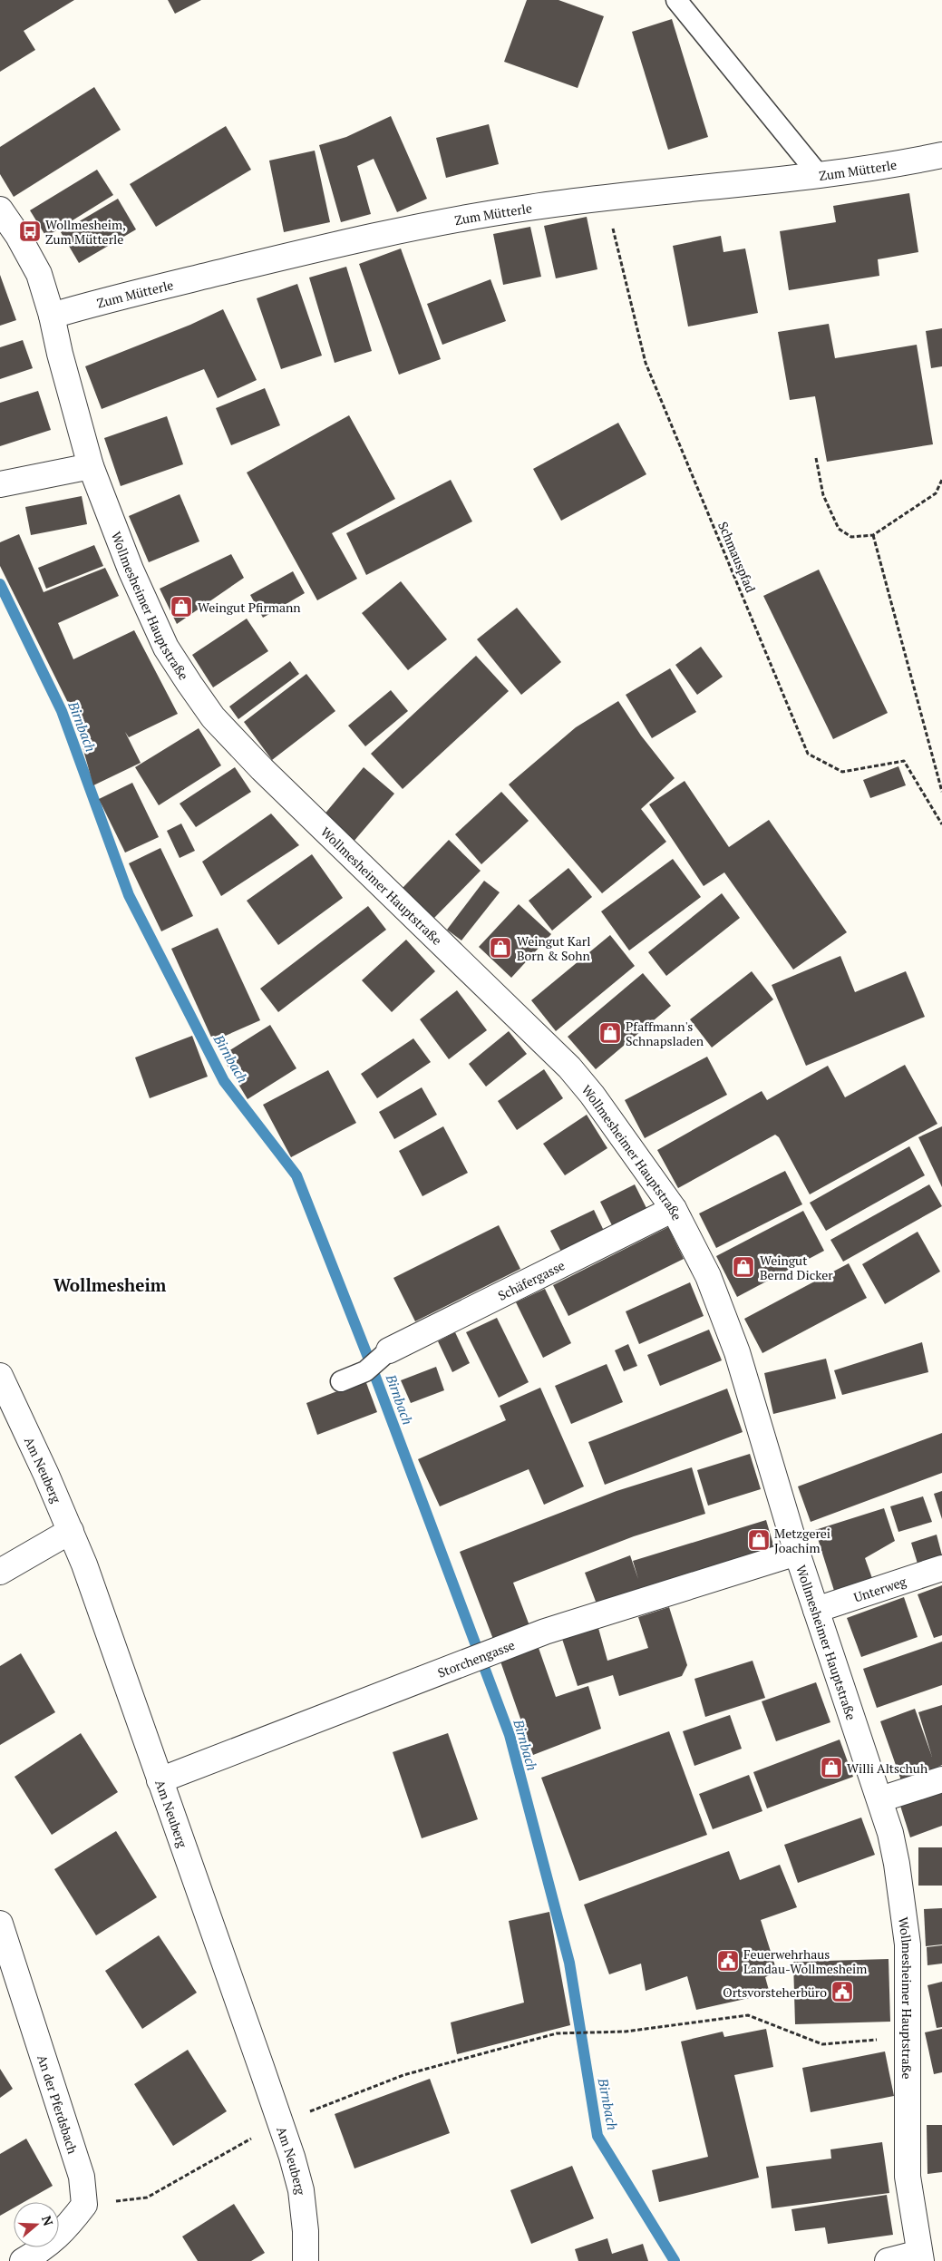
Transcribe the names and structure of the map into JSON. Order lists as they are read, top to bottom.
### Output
{
  "streets": {
    "street": [
      "Zum Mütterle",
      "Wollmesheimer Hauptstraße",
      "Schäfergasse",
      "Am Neuberg",
      "Unterweg",
      "Storchengasse",
      "An der Pferdsbach"
    ],
    "path": ["Schmauspfad"]
  },
  "crossings": [
    ["Zum Mütterle", "Schmauspfad"],
    ["Zum Mütterle", "Wollmesheimer Hauptstraße"],
    ["Wollmesheimer Hauptstraße", "Schäfergasse"],
    ["Wollmesheimer Hauptstraße", "Unterweg"],
    ["Wollmesheimer Hauptstraße", "Storchengasse"],
    ["Am Neuberg", "Storchengasse"]
  ],
  "districts": ["Wollmesheim"],
  "water": ["Birnbach"],
  "places": {
    "bus stop": ["Wollmesheim, Zum Mütterle"],
    "shop": [
      "Weingut Pfirmann",
      "Weingut Karl Born & Sohn",
      "Pfaffmann's Schnapsladen",
      "Weingut Bernd Dicker",
      "Metzgerei Joachim",
      "Willi Altschuh"
    ],
    "public building": ["Feuerwehrhaus Landau-Wollmesheim", "Ortsvorsteherbüro"]
  },
  "north": "right"
}
